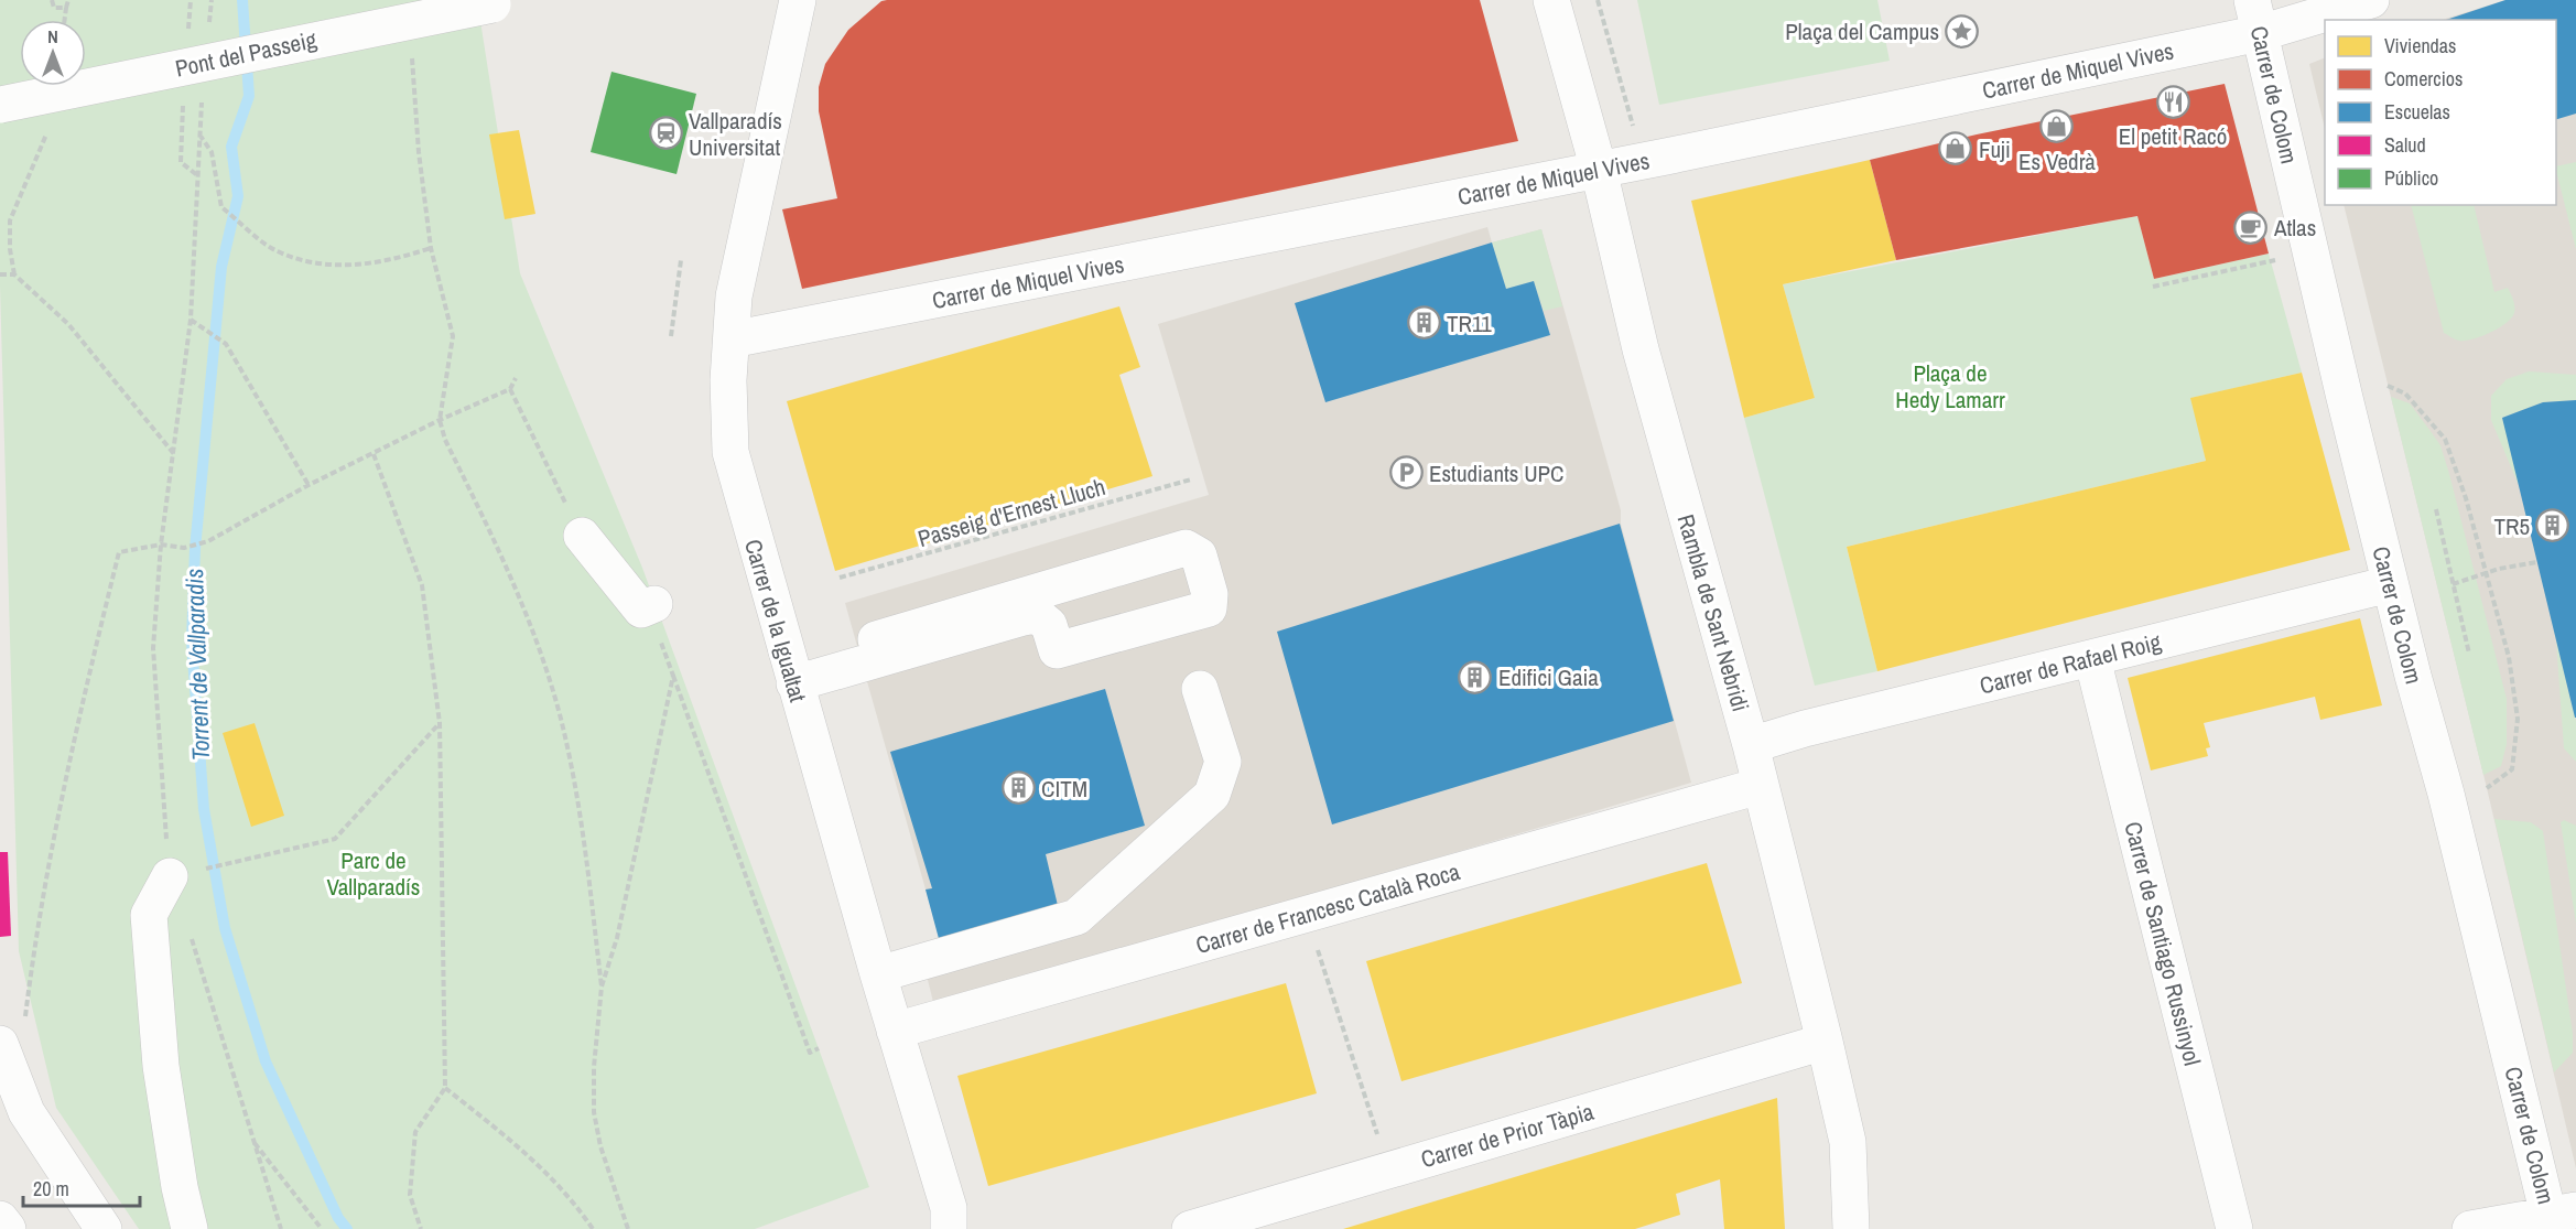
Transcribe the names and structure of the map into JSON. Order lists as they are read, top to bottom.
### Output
{
  "streets": {
    "street": [
      "Pont del Passeig",
      "Carrer de Miquel Vives",
      "Carrer de Colom",
      "Rambla de Sant Nebridi",
      "Carrer de la Igualtat",
      "Carrer de Rafael Roig",
      "Carrer de Francesc Català Roca",
      "Carrer de Santiago Russinyol",
      "Carrer de Prior Tàpia"
    ],
    "path": ["Passeig d'Ernest Lluch"]
  },
  "crossings": [
    ["Carrer de Miquel Vives", "Carrer de Colom"],
    ["Carrer de Miquel Vives", "Rambla de Sant Nebridi"],
    ["Carrer de Miquel Vives", "Carrer de la Igualtat"],
    ["Carrer de Colom", "Carrer de Rafael Roig"],
    ["Rambla de Sant Nebridi", "Carrer de Rafael Roig"],
    ["Rambla de Sant Nebridi", "Carrer de Francesc Català Roca"],
    ["Rambla de Sant Nebridi", "Carrer de Prior Tàpia"],
    ["Carrer de la Igualtat", "Carrer de Francesc Català Roca"],
    ["Carrer de Rafael Roig", "Carrer de Santiago Russinyol"]
  ],
  "water": ["Torrent de Vallparadis"],
  "parks": ["Plaça de Hedy Lamarr", "Parc de Vallparadís"],
  "places": {
    "place": ["Plaça del Campus"],
    "restaurant": ["El petit Racó"],
    "shop": ["Es Vedrà", "Fuji"],
    "station": ["Vallparadís Universitat"],
    "cafe": ["Atlas"],
    "building": [
      "TR11",
      "TR5",
      "Edifici Gaia",
      "CITM"
    ],
    "parking": ["Estudiants UPC"]
  },
  "legend": [
    "Viviendas",
    "Comercios",
    "Escuelas",
    "Salud",
    "Público"
  ],
  "scale_bar": "20 m",
  "north": "top"
}
